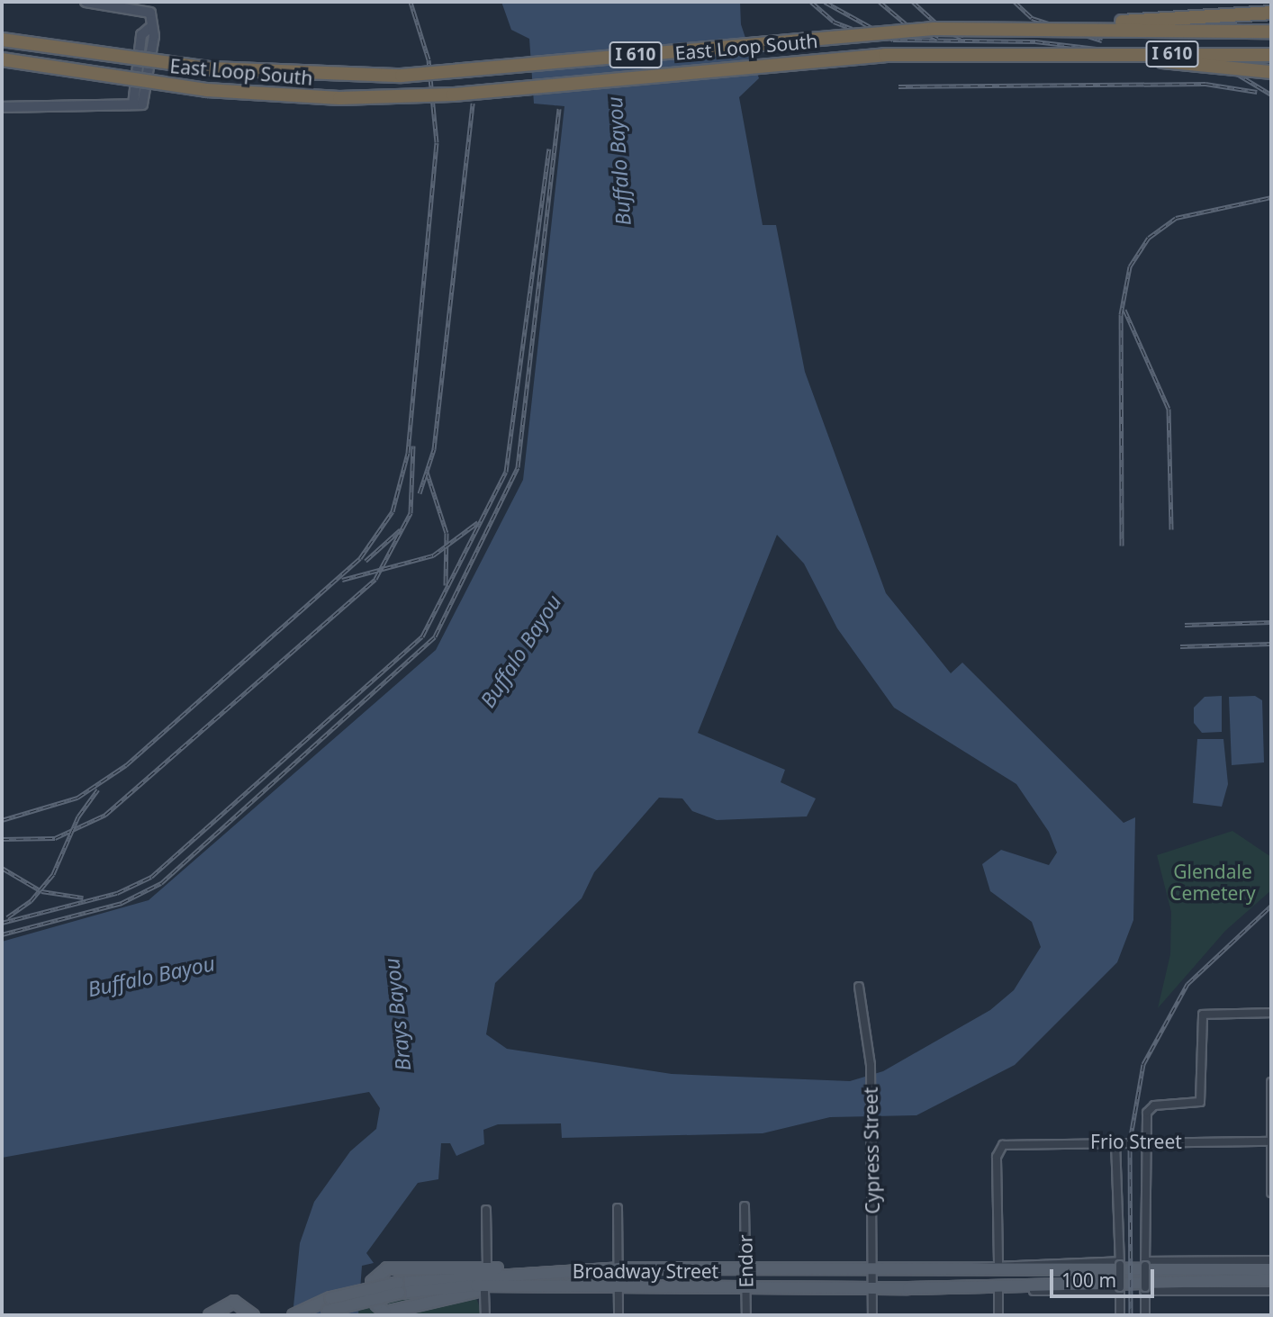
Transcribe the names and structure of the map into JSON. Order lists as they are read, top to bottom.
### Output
{
  "streets": {
    "highway": ["East Loop South", "I 610"],
    "main road": ["Broadway Street"],
    "street": ["Frio Street", "Cypress Street", "Endor"]
  },
  "crossings": [
    ["Frio Street", "Broadway Street"],
    ["Cypress Street", "Broadway Street"],
    ["Endor", "Broadway Street"]
  ],
  "water": ["Buffalo Bayou", "Brays Bayou"],
  "parks": ["Glendale Cemetery"],
  "scale_bar": "100 m"
}
